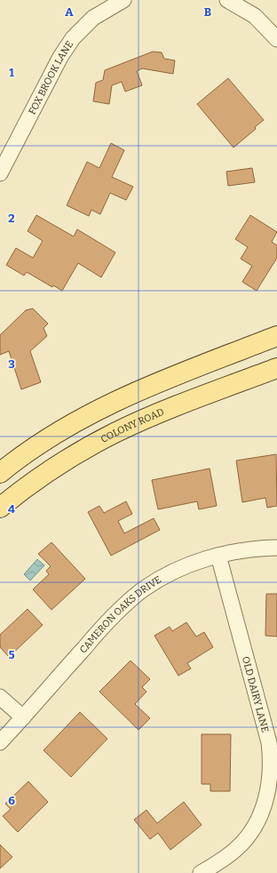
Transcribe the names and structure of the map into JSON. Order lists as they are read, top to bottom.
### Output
{
  "streets": {
    "main road": ["COLONY ROAD"],
    "street": ["FOX BROOK LANE", "CAMERON OAKS DRIVE", "OLD DAIRY LANE"]
  },
  "crossings": [
    ["CAMERON OAKS DRIVE", "OLD DAIRY LANE"]
  ],
  "grid": {
    "columns": ["A", "B"],
    "rows": [
      "1",
      "2",
      "3",
      "4",
      "5",
      "6"
    ]
  }
}
